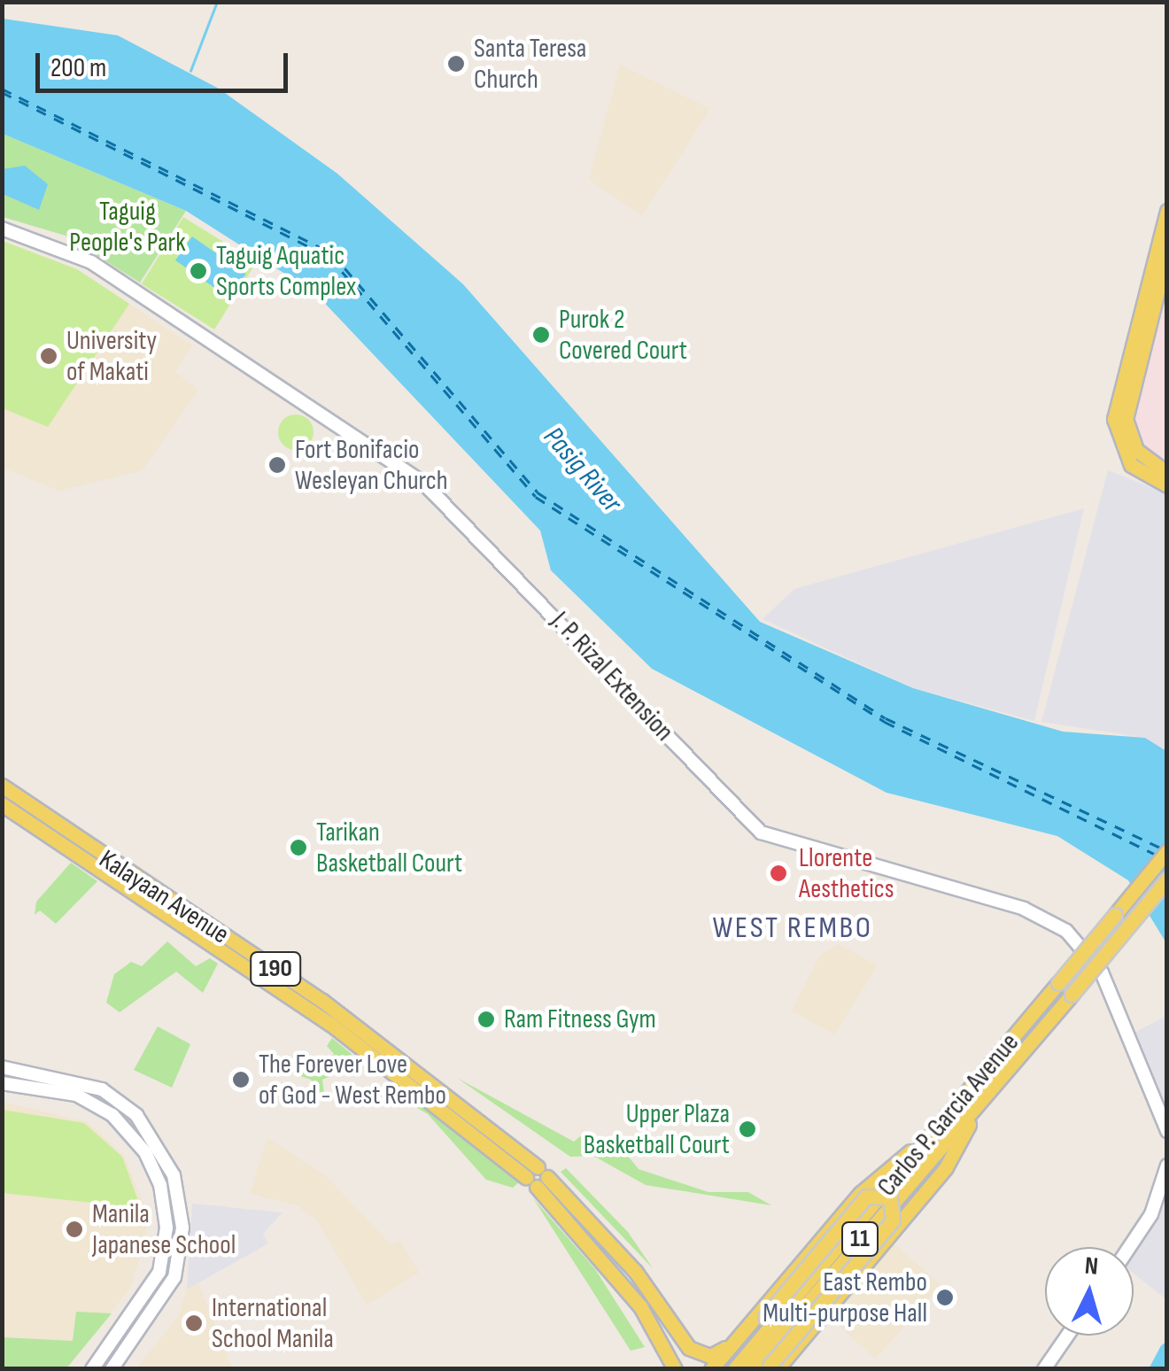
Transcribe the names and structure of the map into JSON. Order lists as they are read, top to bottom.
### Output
{
  "streets": {
    "main road": [
      "J. P. Rizal Extension",
      "Kalayaan Avenue",
      "190",
      "Carlos P. Garcia Avenue",
      "11"
    ]
  },
  "districts": ["WEST REMBO"],
  "water": ["Pasig River"],
  "parks": ["Taguig People's Park"],
  "places": [
    "Santa Teresa Church",
    "Taguig Aquatic Sports Complex",
    "Purok 2 Covered Court",
    "University of Makati",
    "Fort Bonifacio Wesleyan Church",
    "Tarikan Basketball Court",
    "Llorente Aesthetics",
    "Ram Fitness Gym",
    "The Forever Love of God - West Rembo",
    "Upper Plaza Basketball Court",
    "Manila Japanese School",
    "East Rembo Multi-purpose Hall",
    "International School Manila"
  ],
  "scale_bar": "200 m",
  "north": "top"
}
